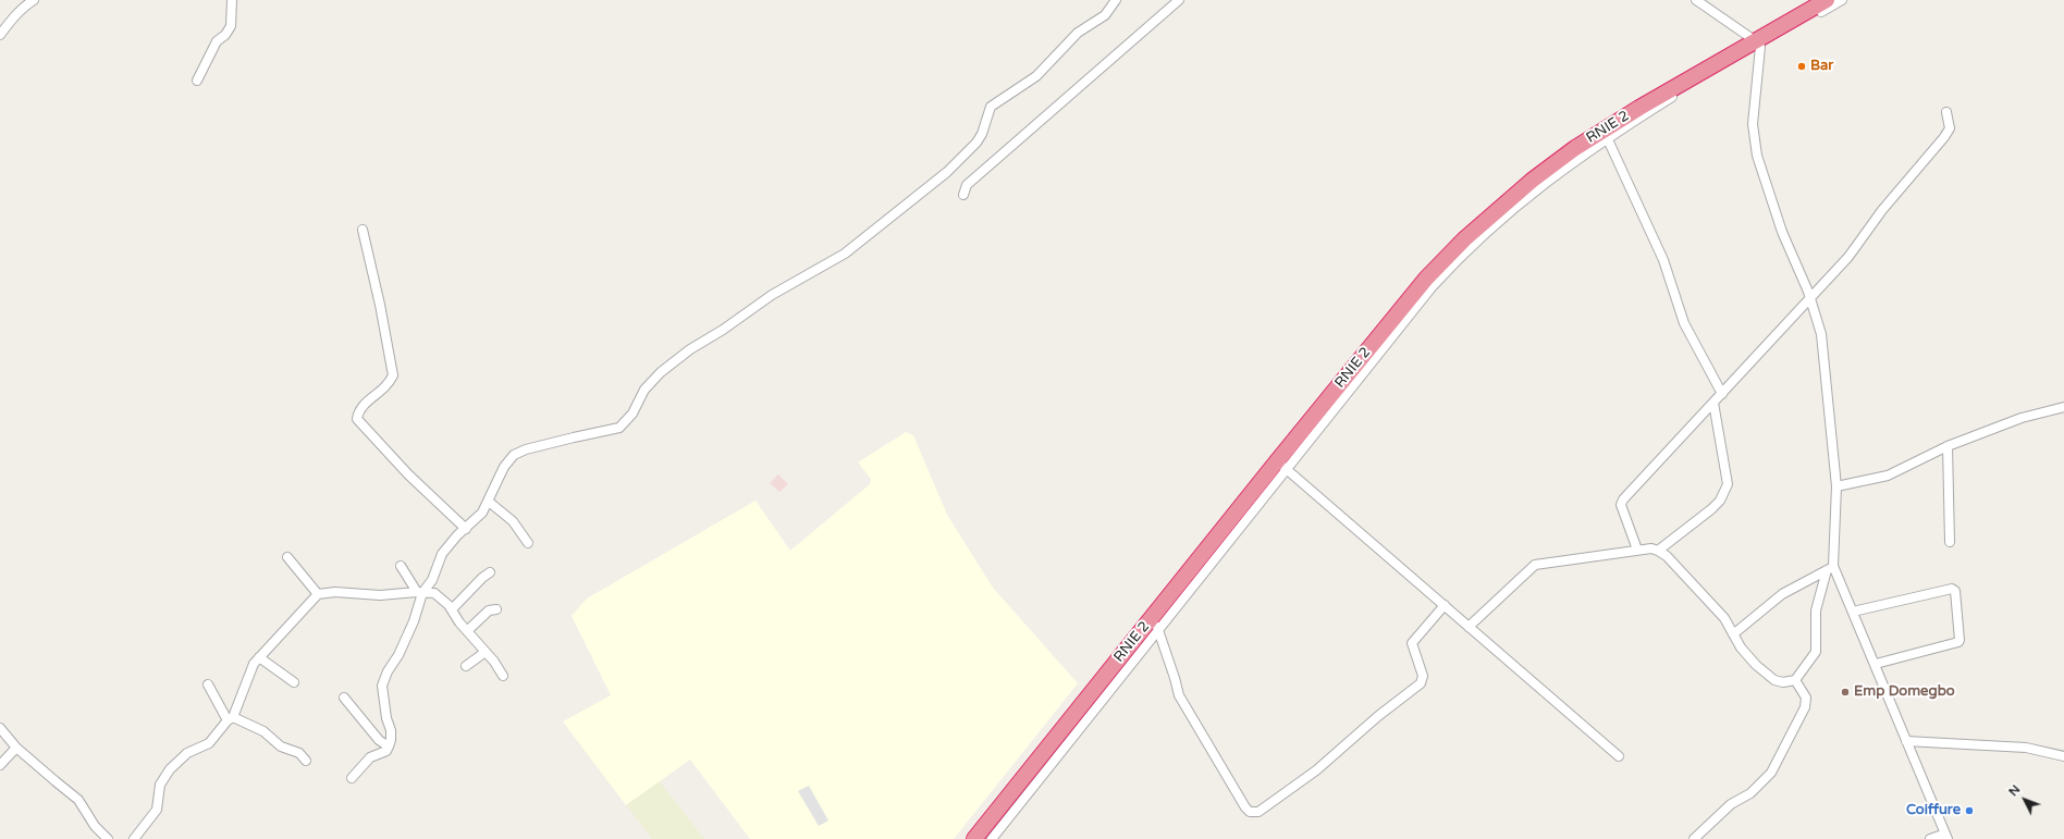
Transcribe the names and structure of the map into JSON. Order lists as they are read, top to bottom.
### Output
{
  "streets": {
    "highway": ["RNIE 2"]
  },
  "places": ["Bar", "Emp Domegbo", "Coiffure"],
  "north": "top left"
}
